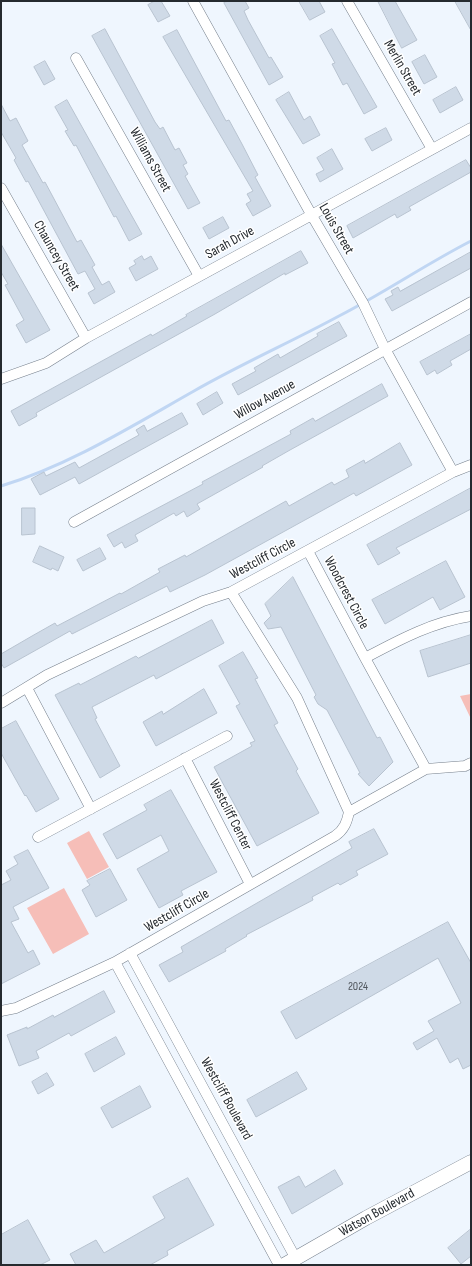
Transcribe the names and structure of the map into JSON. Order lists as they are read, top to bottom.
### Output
{
  "streets": {
    "main road": ["Watson Boulevard"],
    "street": [
      "Merlin Street",
      "Williams Street",
      "Louis Street",
      "Sarah Drive",
      "Chauncey Street",
      "Willow Avenue",
      "Westcliff Circle",
      "Woodcrest Circle",
      "Westcliff Center",
      "Westcliff Boulevard"
    ]
  },
  "crossings": [
    ["Merlin Street", "Sarah Drive"],
    ["Williams Street", "Sarah Drive"],
    ["Louis Street", "Sarah Drive"],
    ["Louis Street", "Willow Avenue"],
    ["Louis Street", "Woodcrest Circle"],
    ["Sarah Drive", "Chauncey Street"],
    ["Westcliff Circle", "Woodcrest Circle"],
    ["Westcliff Circle", "Westcliff Center"],
    ["Westcliff Circle", "Westcliff Boulevard"],
    ["Westcliff Boulevard", "Watson Boulevard"]
  ],
  "house_numbers": ["2024"]
}
